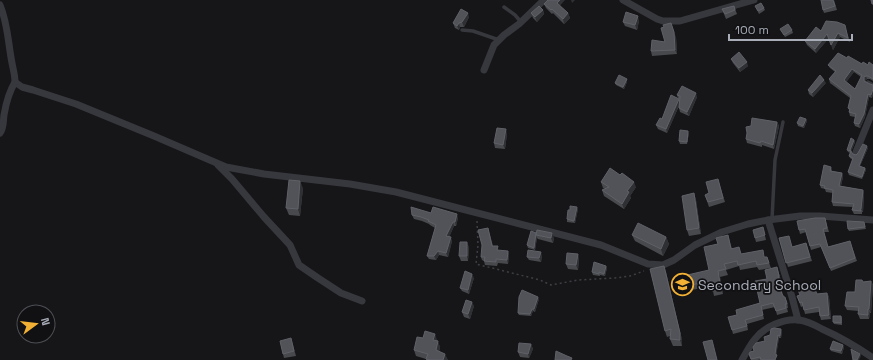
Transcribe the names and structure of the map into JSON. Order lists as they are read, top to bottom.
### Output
{
  "places": {
    "school or university": ["Secondary School"]
  },
  "scale_bar": "100 m",
  "north": "right"
}
